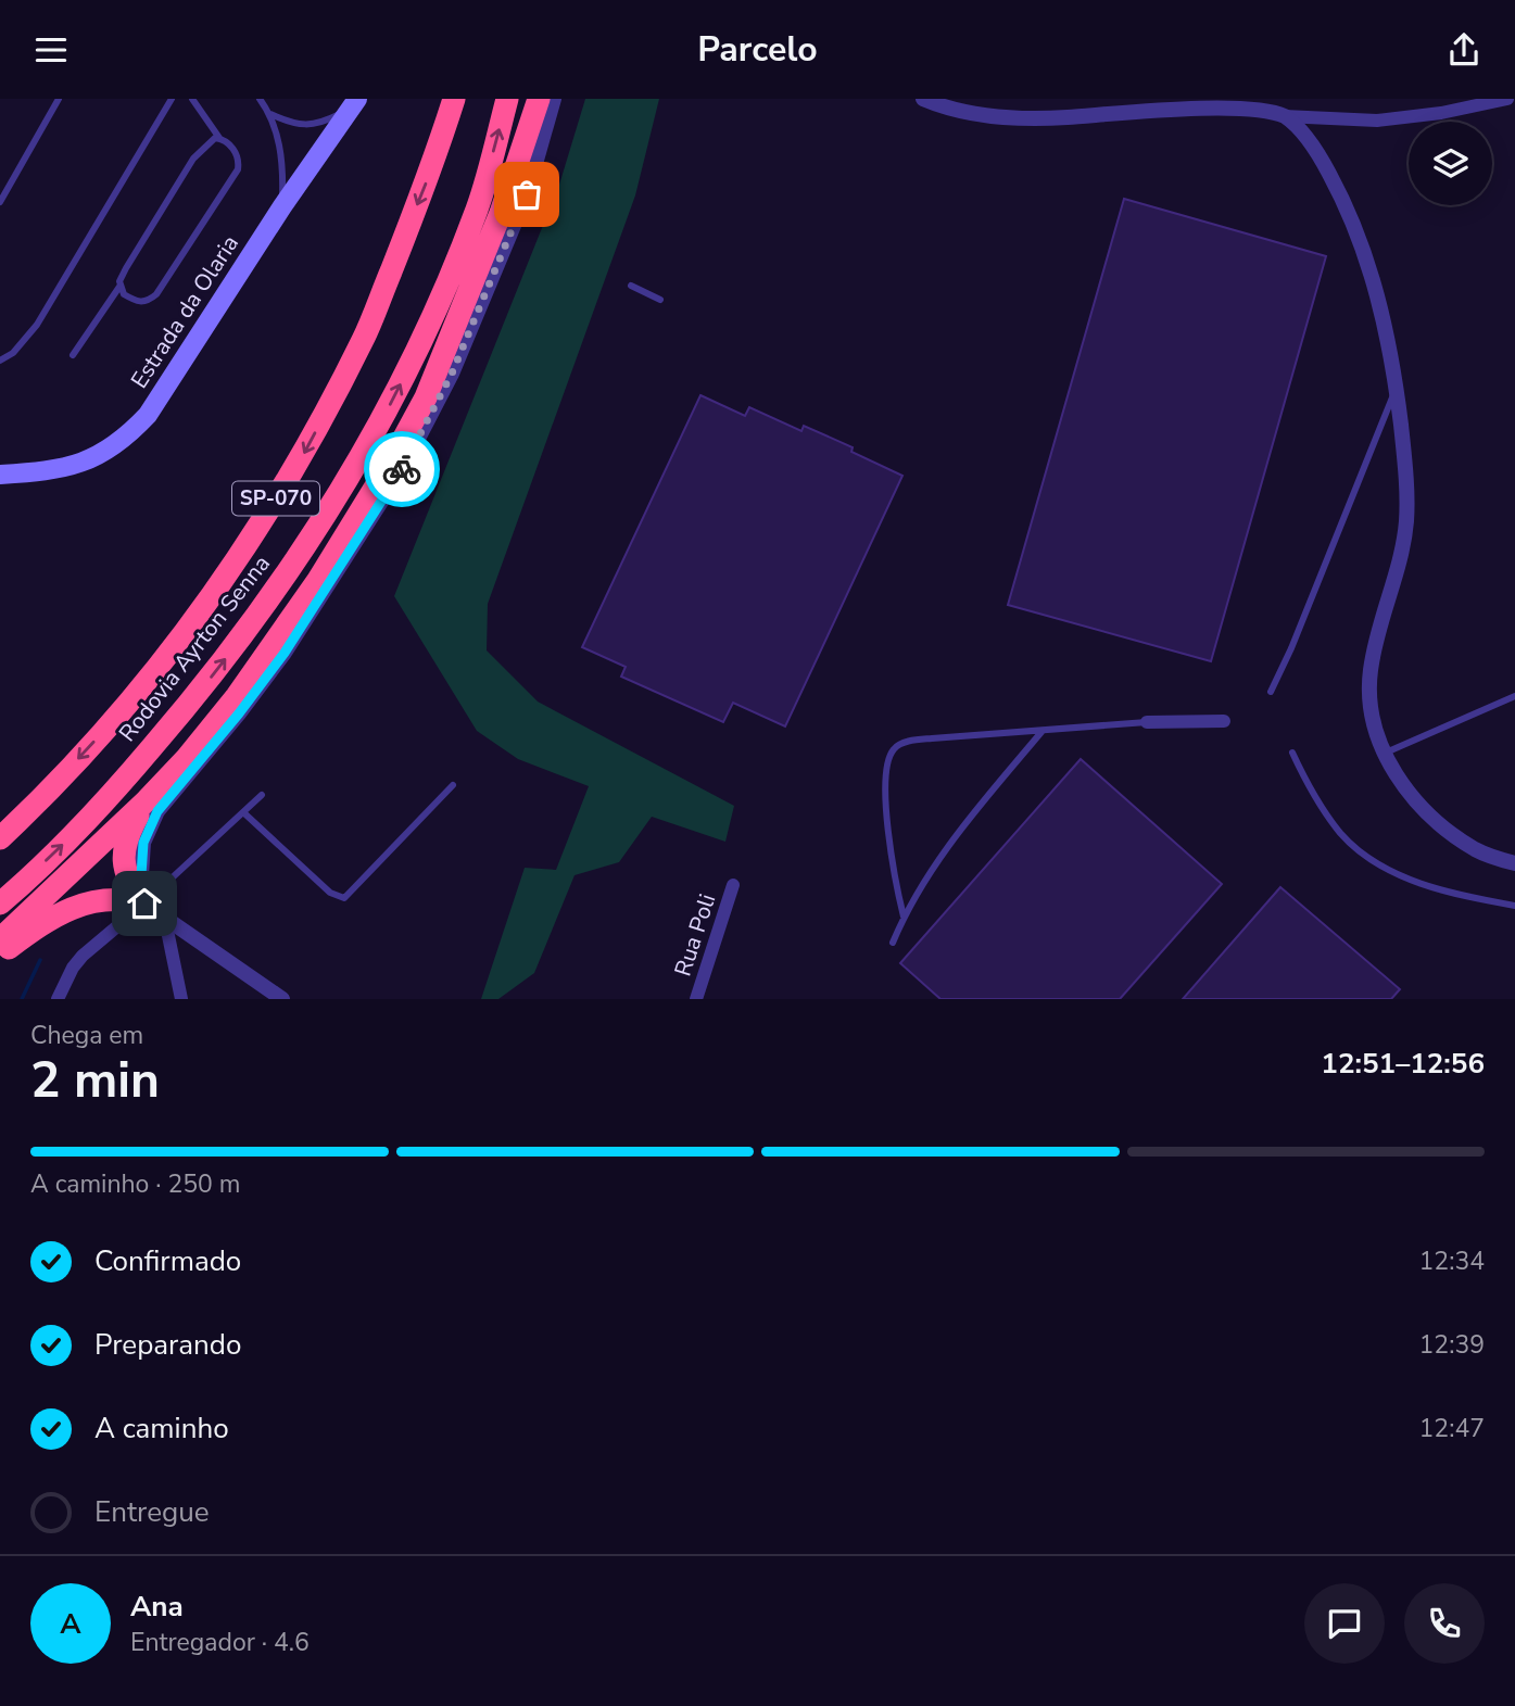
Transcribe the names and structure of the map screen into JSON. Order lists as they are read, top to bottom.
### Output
{
  "streets": {
    "highway": ["SP-070", "Rodovia Ayrton Senna"],
    "main road": ["Estrada da Olaria"],
    "street": ["Rua Poli"]
  },
  "page": {
    "header": "Parcelo",
    "heading": ["2 min", "Chega em", "12:51–12:56"],
    "panel": ["Ana", "Entregador · 4.6"],
    "bar": "A caminho · 250 m",
    "list": [
      ["Confirmado", "12:34"],
      ["Preparando", "12:39"],
      ["A caminho", "12:47"],
      "Entregue"
    ],
    "round": "A"
  }
}
